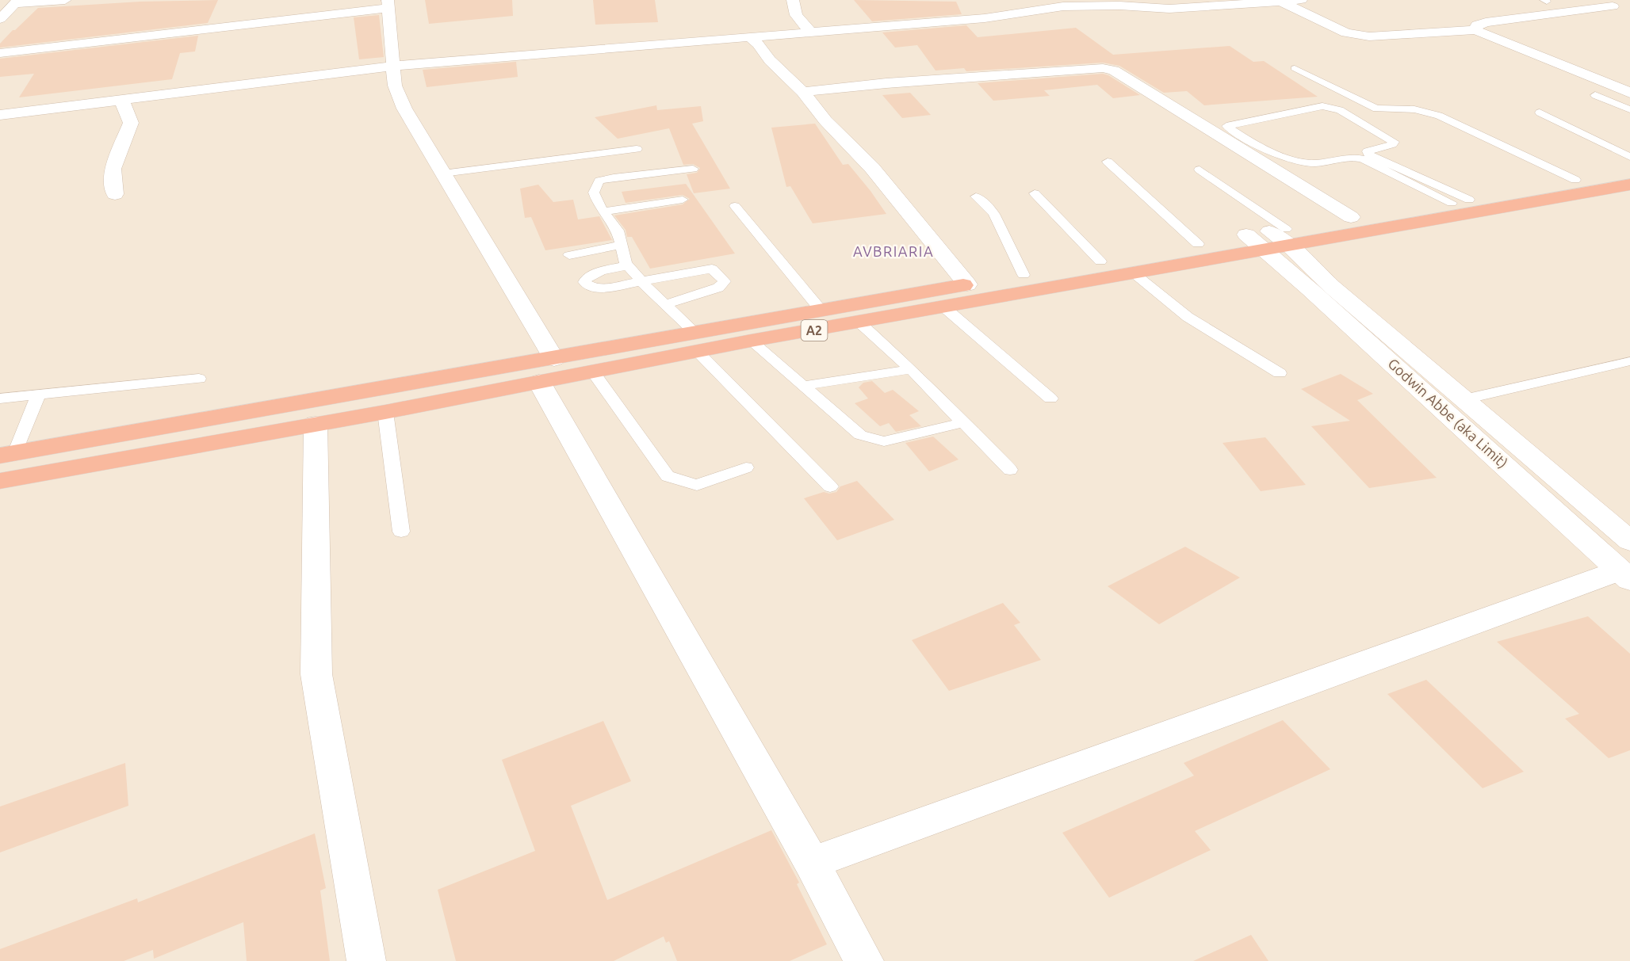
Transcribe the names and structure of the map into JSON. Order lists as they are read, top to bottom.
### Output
{
  "streets": {
    "highway": ["A2"],
    "street": ["Godwin Abbe (aka Limit)"]
  },
  "crossings": [
    ["A2", "Godwin Abbe (aka Limit)"]
  ],
  "districts": ["AVBRIARIA"]
}
